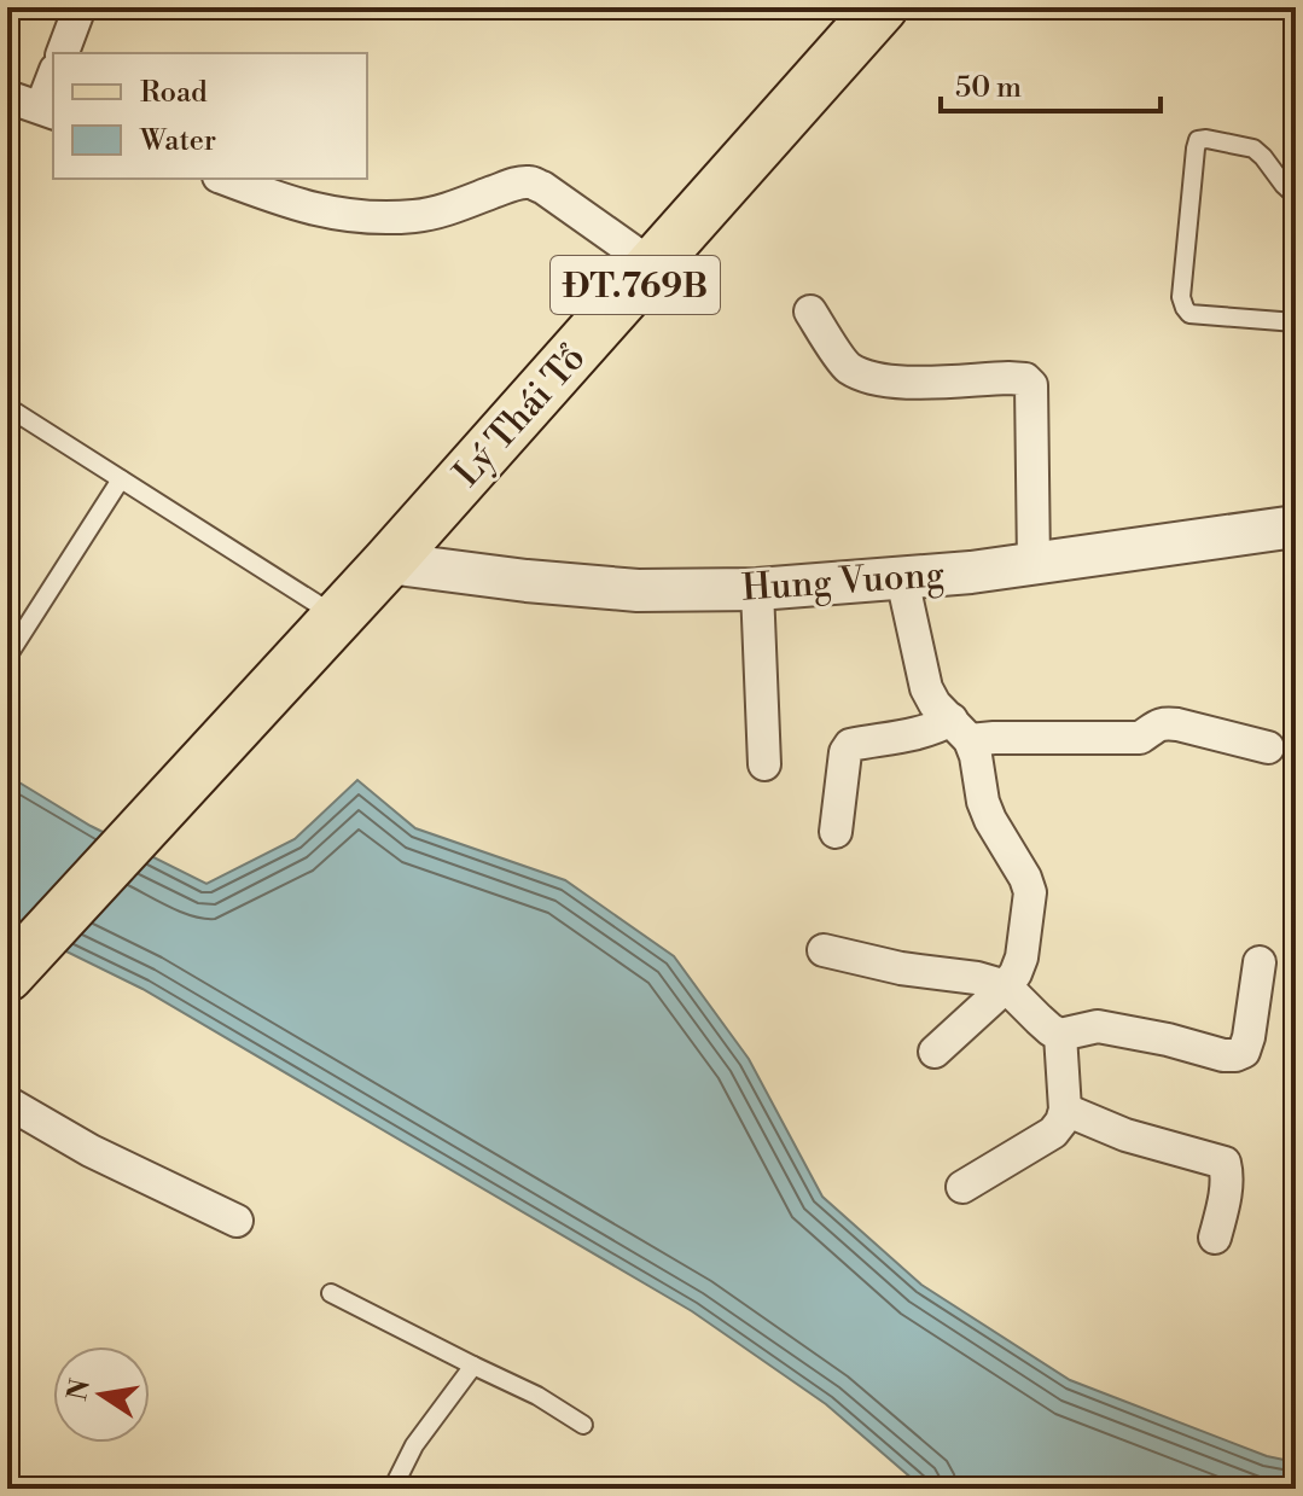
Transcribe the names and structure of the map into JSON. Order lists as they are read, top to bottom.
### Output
{
  "streets": {
    "main road": ["ĐT.769B", "Lý Thái Tổ"],
    "street": ["Hung Vuong"]
  },
  "crossings": [
    ["Lý Thái Tổ", "Hung Vuong"]
  ],
  "legend": ["Road", "Water"],
  "scale_bar": "50 m",
  "north": "left"
}
